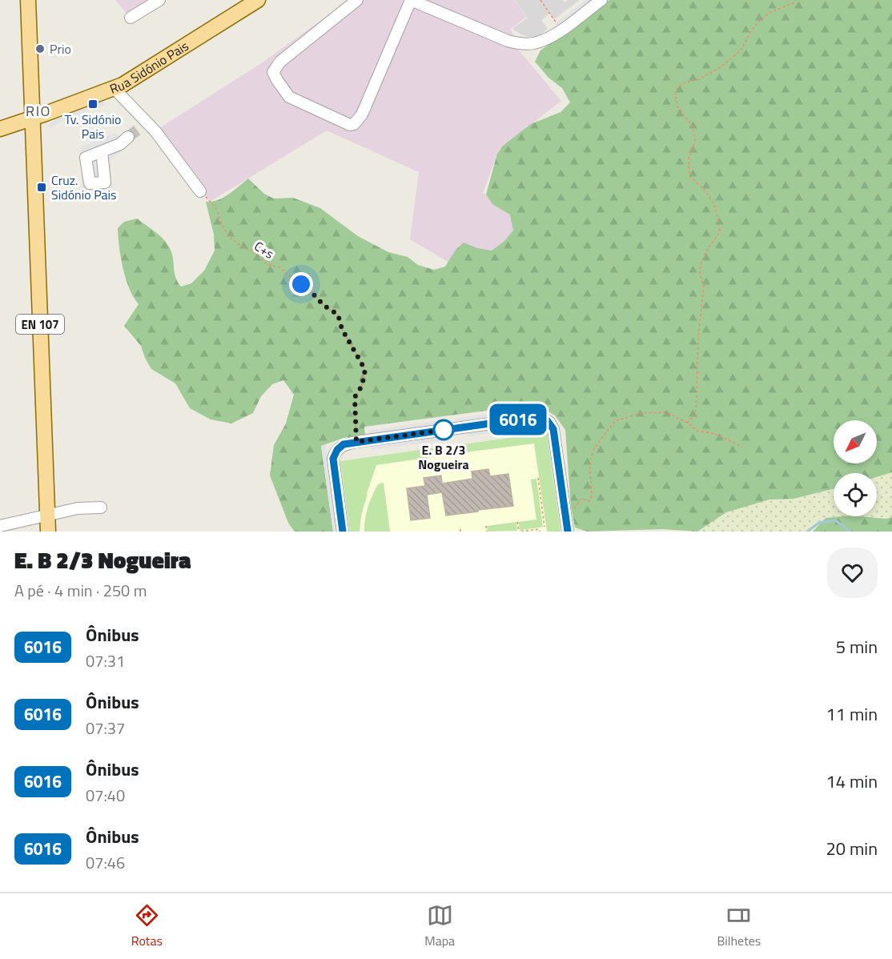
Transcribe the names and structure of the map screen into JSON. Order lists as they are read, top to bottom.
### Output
{
  "streets": {
    "main road": ["Rua Sidónio Pais", "EN 107"],
    "path": ["C+s"]
  },
  "crossings": [
    ["Rua Sidónio Pais", "EN 107"]
  ],
  "districts": ["RIO"],
  "places": {
    "other": ["Prio", "E. B 2/3 Nogueira"],
    "transit": ["Tv. Sidónio Pais", "Cruz. Sidónio Pais"]
  },
  "lines": ["bus line 6016"],
  "north": "bottom left",
  "page": {
    "on_map": "6016",
    "heading": ["E. B 2/3 Nogueira", "A pé · 4 min · 250 m"],
    "list": [
      {
        "mark": "6016",
        "name": "Ônibus",
        "note": "07:31",
        "value": "5 min"
      },
      {
        "mark": "6016",
        "name": "Ônibus",
        "note": "07:37",
        "value": "11 min"
      },
      {
        "mark": "6016",
        "name": "Ônibus",
        "note": "07:40",
        "value": "14 min"
      },
      {
        "mark": "6016",
        "name": "Ônibus",
        "note": "07:46",
        "value": "20 min"
      }
    ],
    "tabs": ["Rotas", "Mapa", "Bilhetes"]
  }
}
